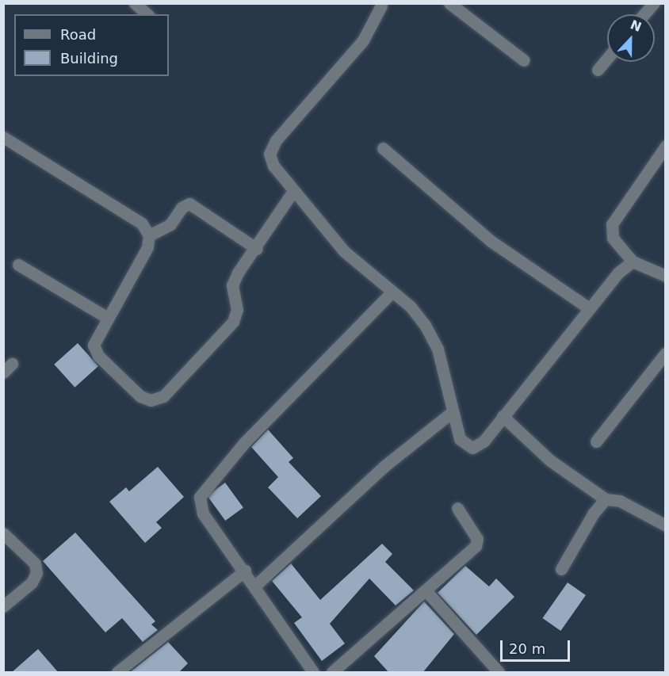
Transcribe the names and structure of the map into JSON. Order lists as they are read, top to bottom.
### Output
{
  "legend": ["Road", "Building"],
  "scale_bar": "20 m",
  "north": "top"
}
